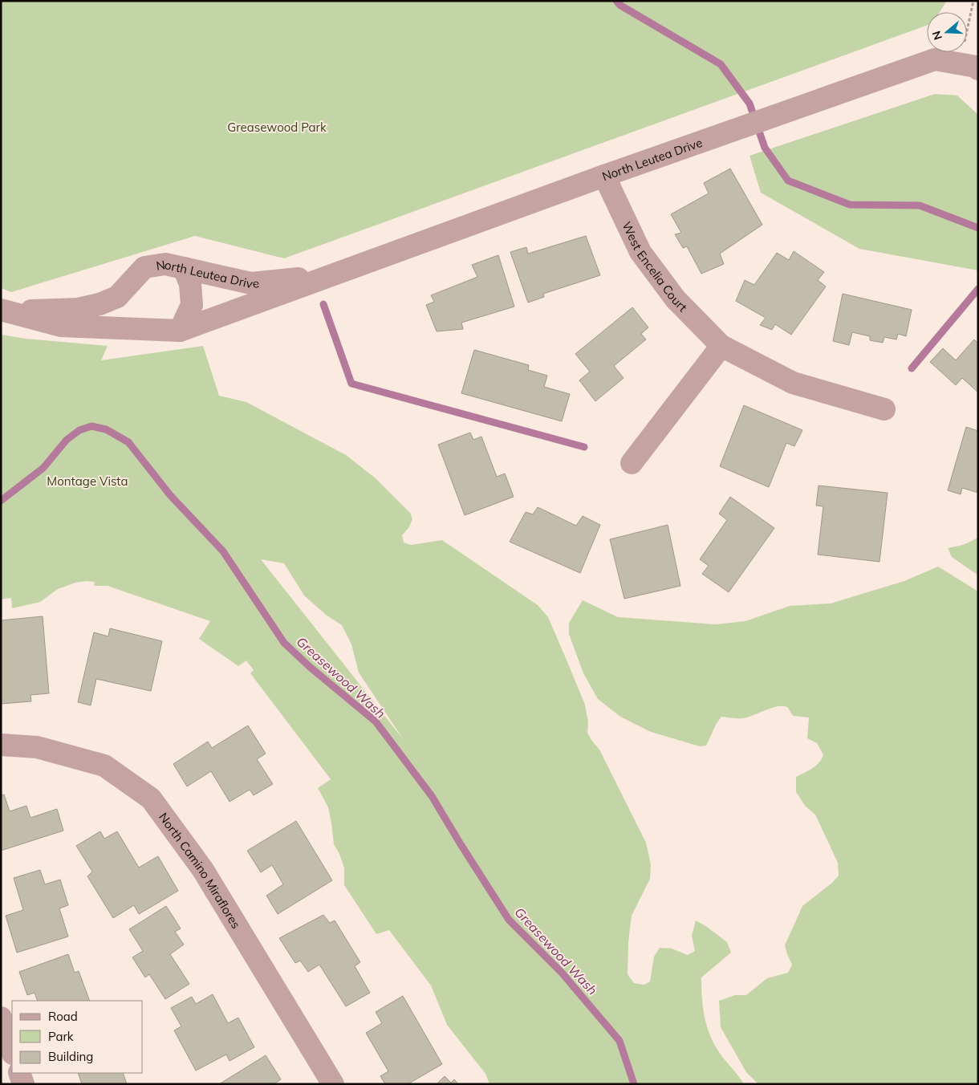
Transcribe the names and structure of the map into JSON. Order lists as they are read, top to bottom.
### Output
{
  "streets": {
    "street": ["North Leutea Drive", "West Encelia Court", "North Camino Miraflores"]
  },
  "crossings": [
    ["North Leutea Drive", "West Encelia Court"]
  ],
  "water": ["Greasewood Wash"],
  "parks": ["Greasewood Park", "Montage Vista"],
  "legend": ["Road", "Park", "Building"],
  "north": "left"
}
